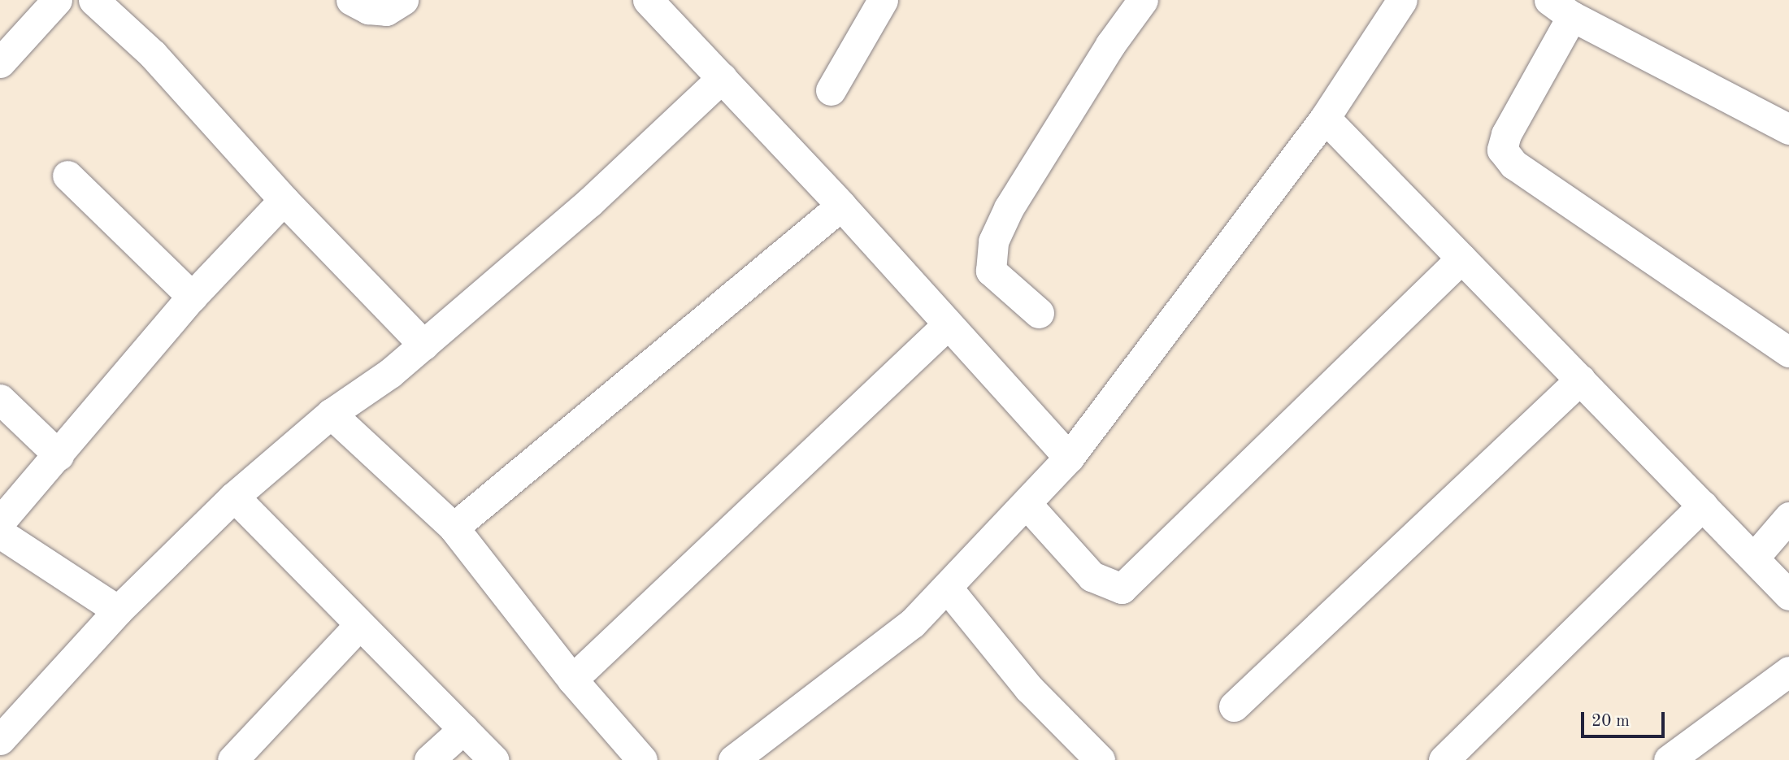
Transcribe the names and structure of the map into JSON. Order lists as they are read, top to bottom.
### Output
{
  "scale_bar": "20 m"
}
